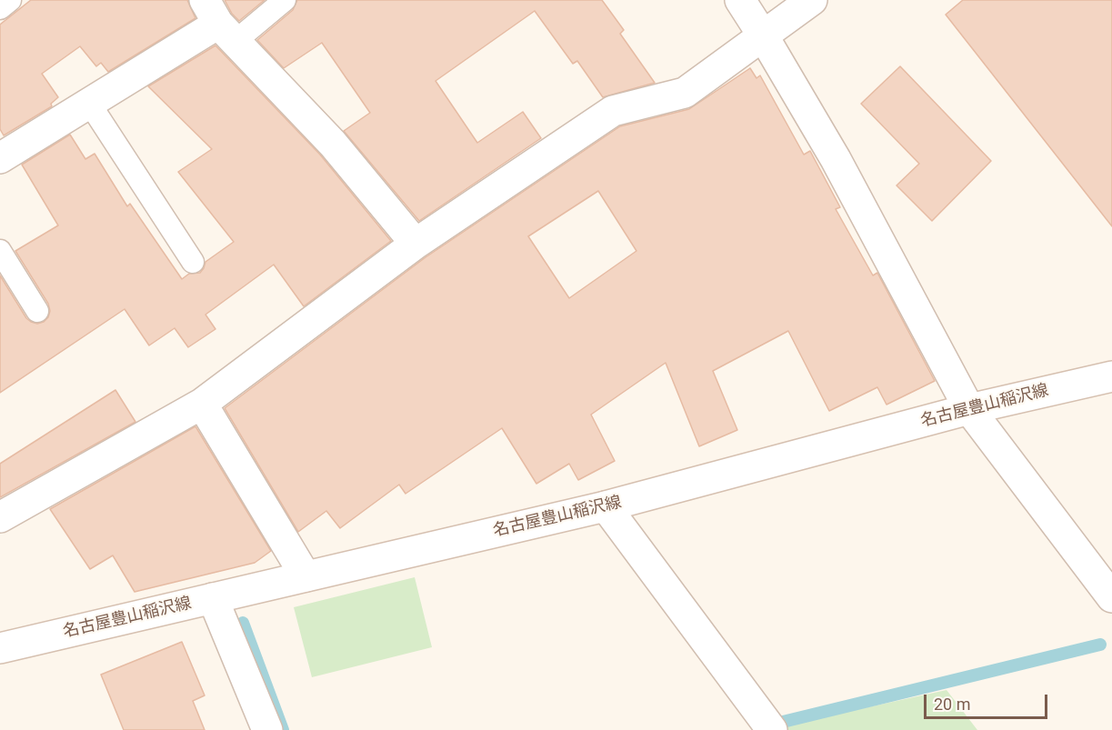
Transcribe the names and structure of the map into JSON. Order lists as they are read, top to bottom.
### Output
{
  "streets": {
    "street": ["名古屋豊山稲沢線"]
  },
  "scale_bar": "20 m"
}
